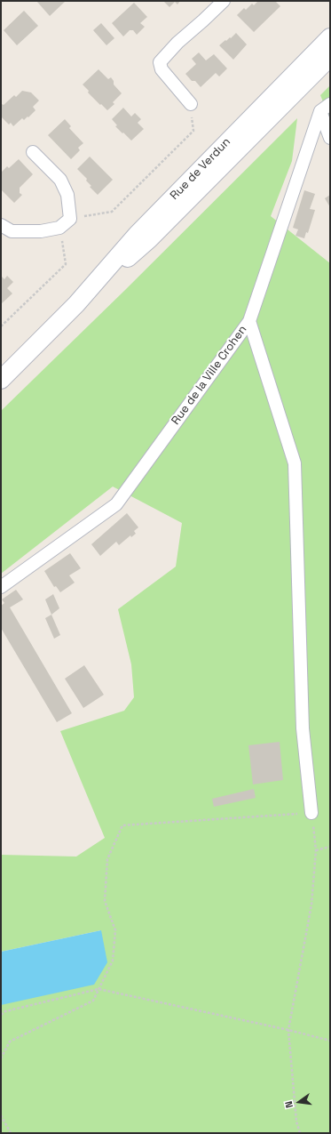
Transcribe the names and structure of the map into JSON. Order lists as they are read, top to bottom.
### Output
{
  "streets": {
    "main road": ["Rue de Verdun"],
    "street": ["Rue de la Ville Crohen"]
  },
  "north": "left"
}
